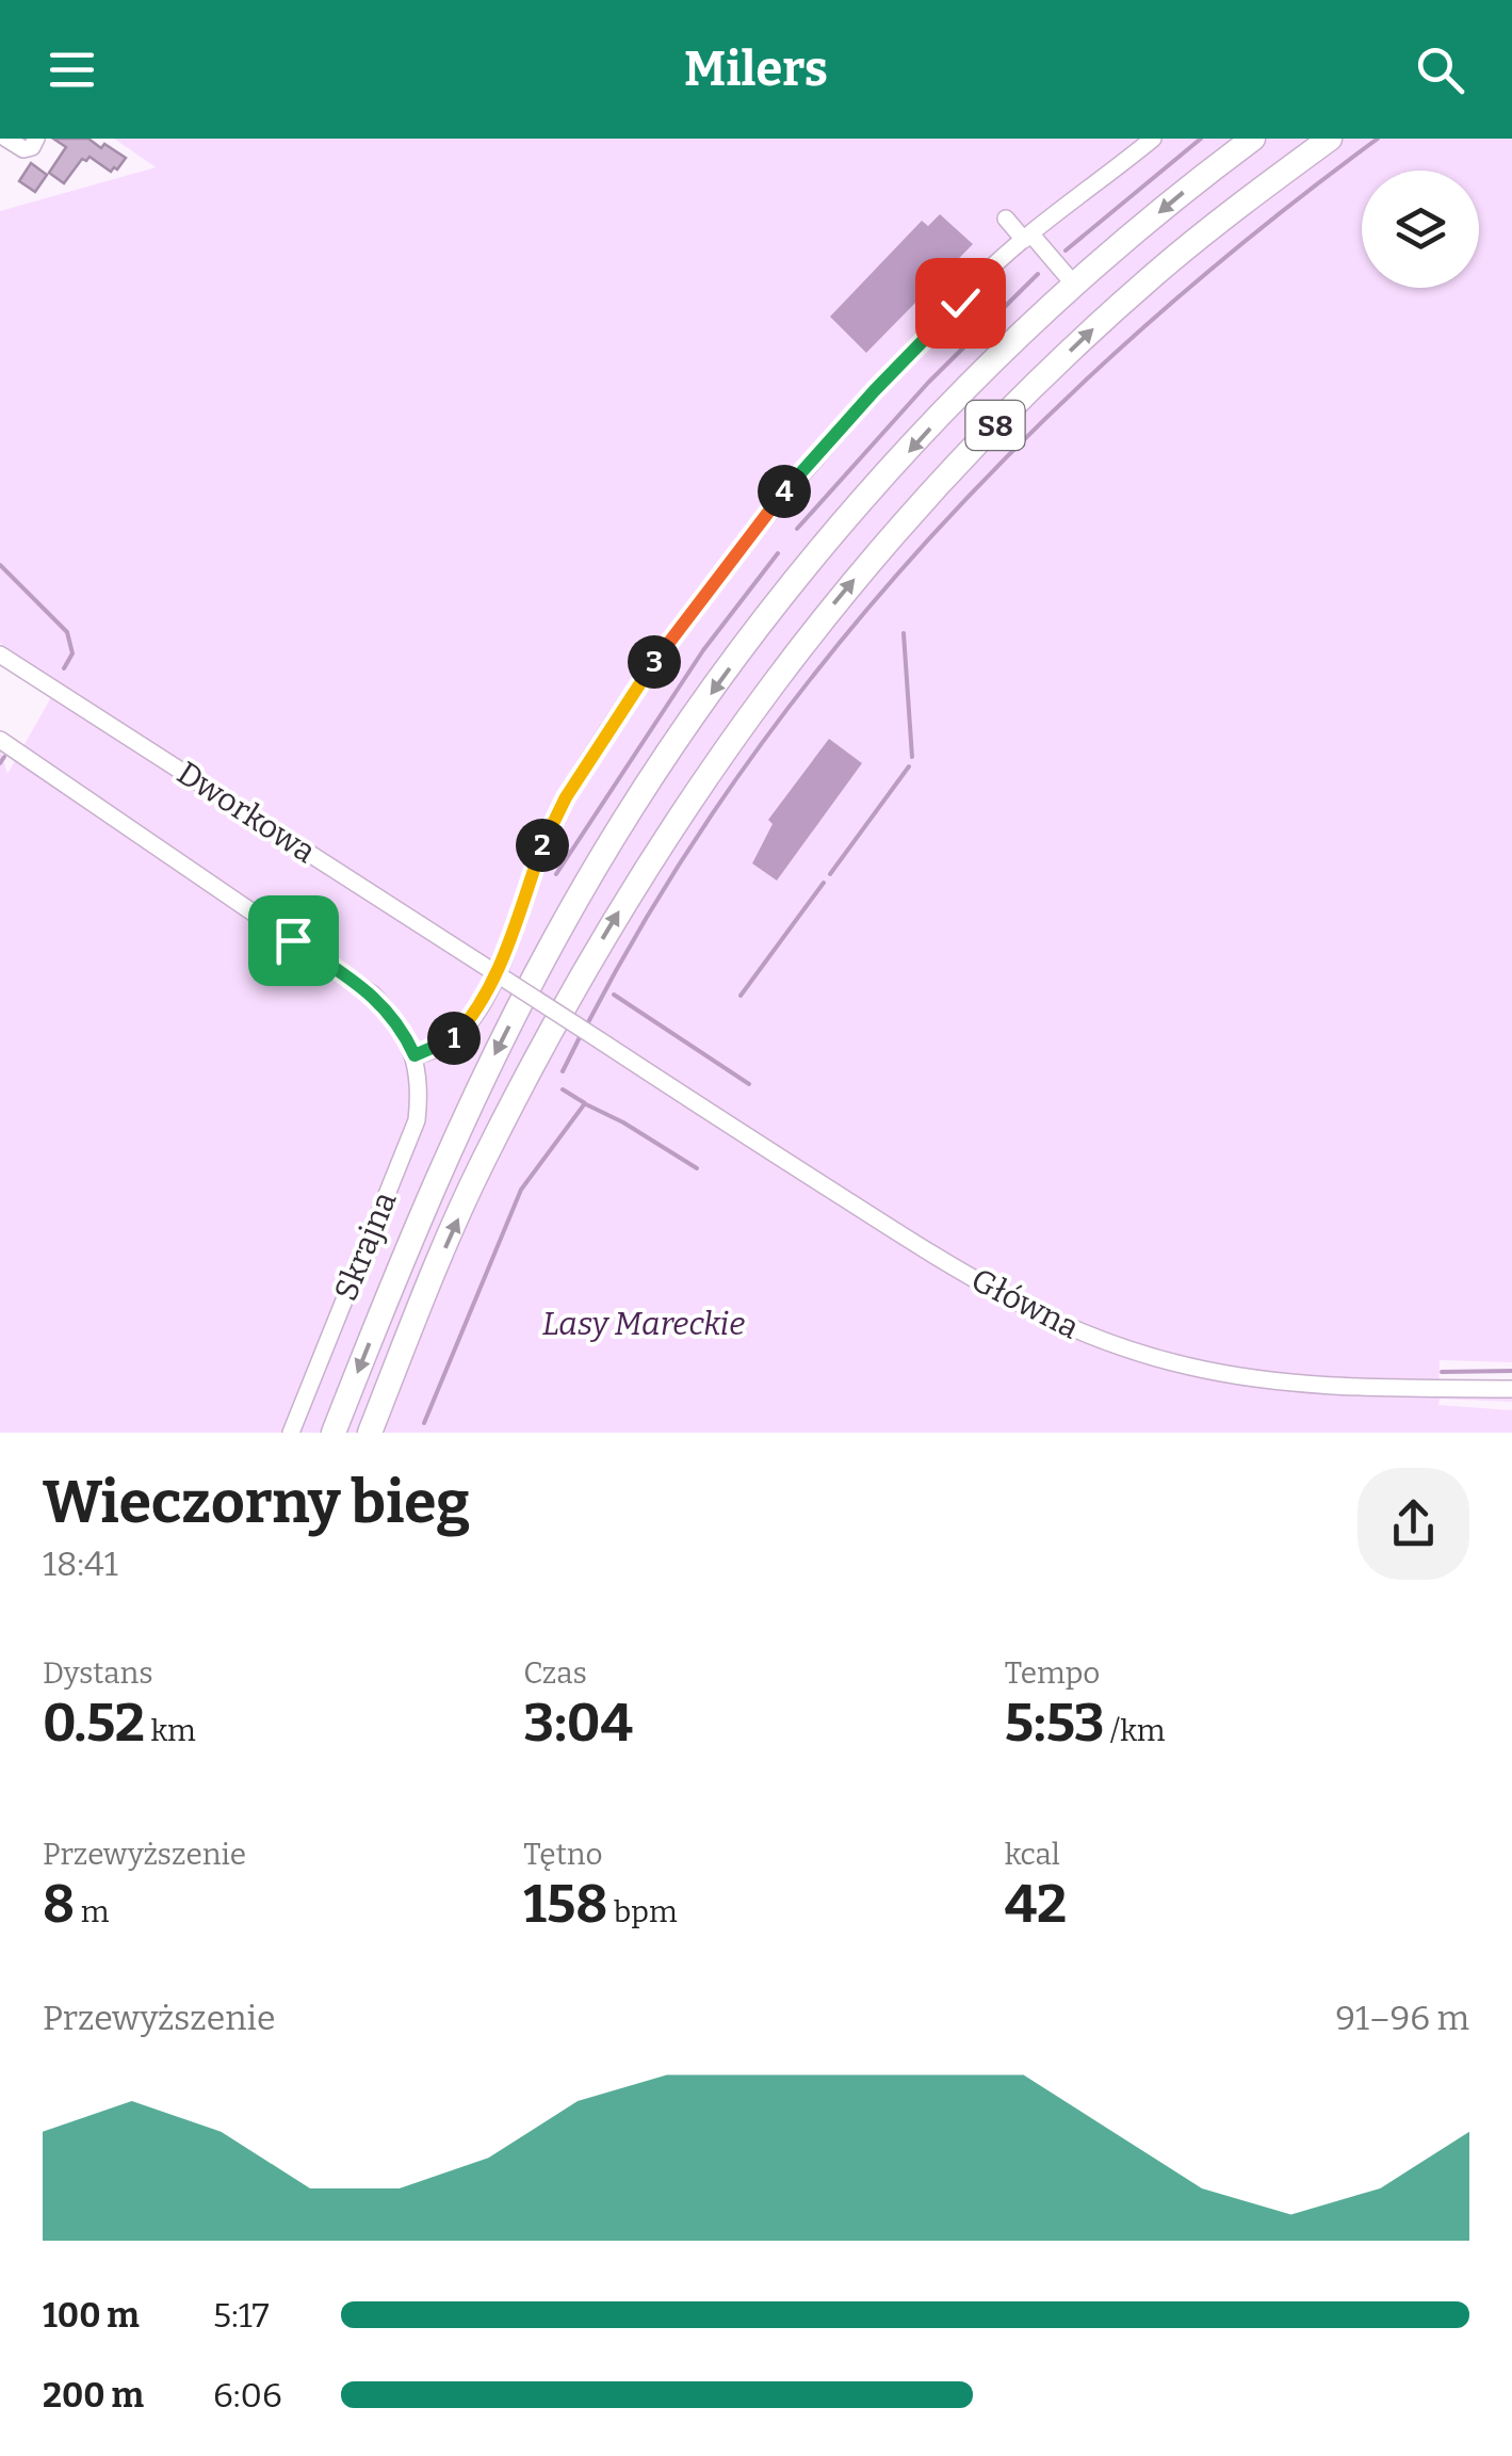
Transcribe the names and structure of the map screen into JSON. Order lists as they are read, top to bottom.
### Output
{
  "streets": {
    "highway": ["S8"],
    "street": ["Dworkowa", "Skrajna", "Główna"]
  },
  "crossings": [
    ["Dworkowa", "Główna"]
  ],
  "parks": ["Lasy Mareckie"],
  "page": {
    "header": "Milers",
    "pins": [
      "4",
      "3",
      "2",
      "1"
    ],
    "heading": ["Wieczorny bieg", "18:41"],
    "stats": [
      ["Dystans", "0.52 km"],
      ["Czas", "3:04"],
      ["Tempo", "5:53 /km"],
      ["Przewyższenie", "8 m"],
      ["Tętno", "158 bpm"],
      ["kcal", "42"]
    ],
    "chart": ["Przewyższenie", "91–96 m"],
    "list": [
      {
        "name": "100 m",
        "note": "5:17"
      },
      {
        "name": "200 m",
        "note": "6:06"
      }
    ]
  }
}
